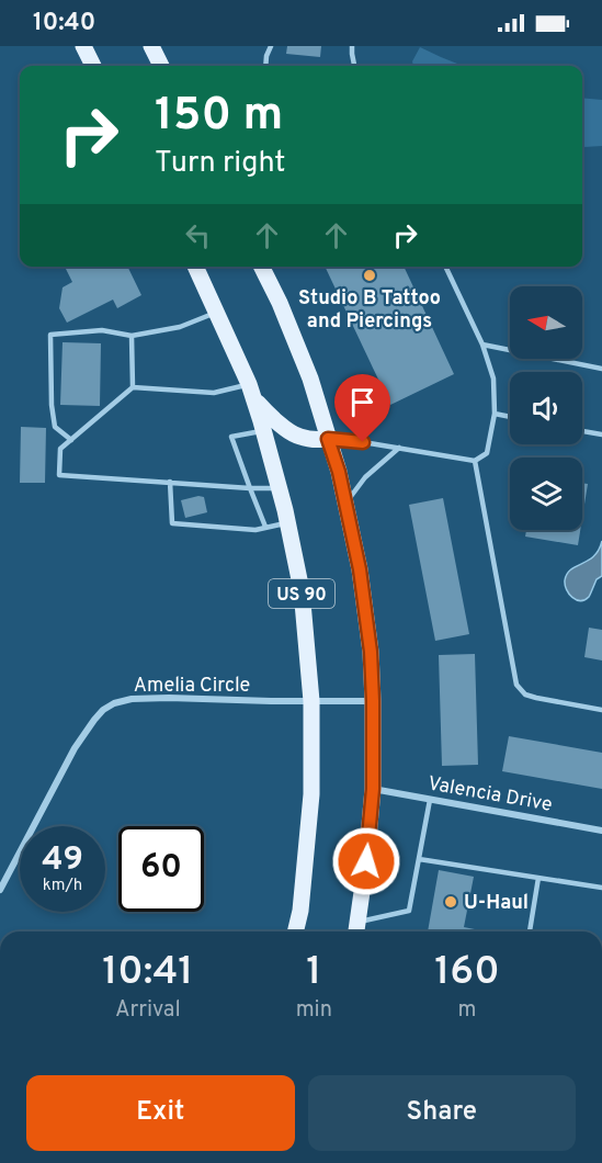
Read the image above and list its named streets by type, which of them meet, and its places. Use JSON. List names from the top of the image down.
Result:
{
  "streets": {
    "main road": ["US 90"],
    "street": ["Amelia Circle", "Valencia Drive"]
  },
  "crossings": [
    ["US 90", "Amelia Circle"],
    ["US 90", "Valencia Drive"]
  ],
  "places": ["Studio B Tattoo and Piercings", "U-Haul"],
  "north": "left",
  "page": {
    "status": "10:40",
    "turn": ["150 m", "Turn right"],
    "speed": "49 km/h",
    "limit": "60",
    "eta": [
      "10:41",
      "Arrival",
      "1",
      "min",
      "160",
      "m"
    ],
    "buttons": ["Exit", "Share"]
  }
}
